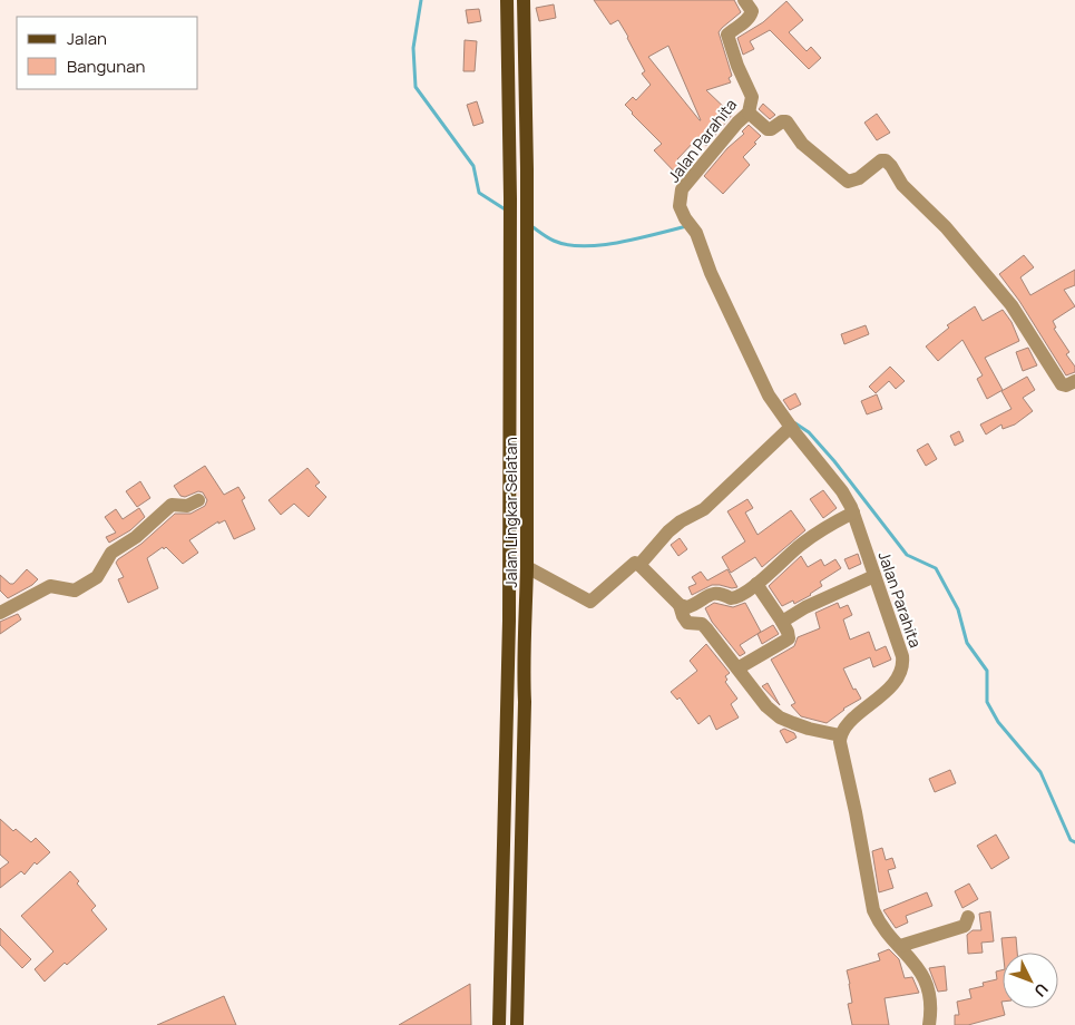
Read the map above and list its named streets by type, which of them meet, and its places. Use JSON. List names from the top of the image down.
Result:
{
  "streets": {
    "main road": ["Jalan Lingkar Selatan"],
    "street": ["Jalan Parahita"]
  },
  "legend": ["Jalan", "Bangunan"],
  "north": "bottom right"
}
